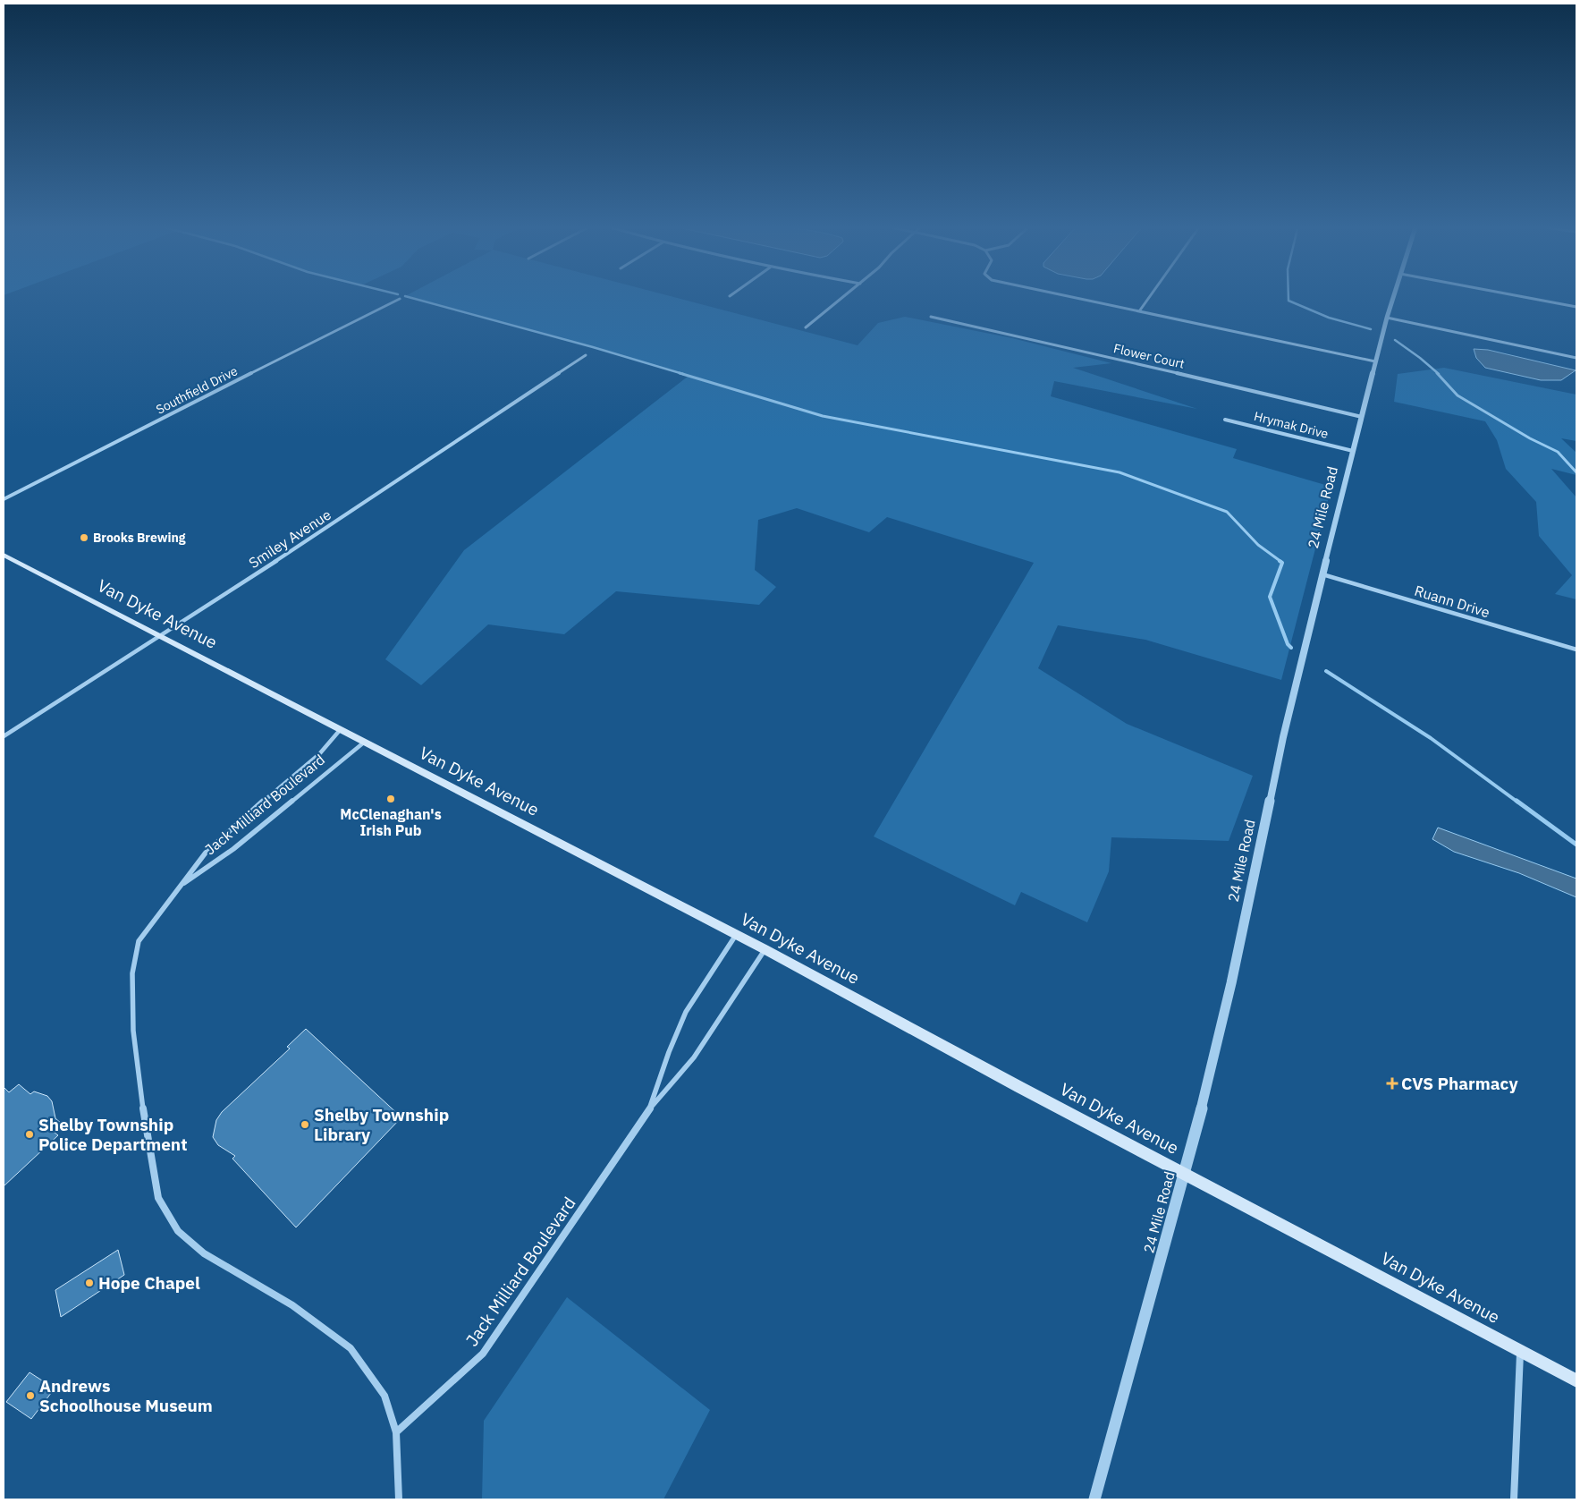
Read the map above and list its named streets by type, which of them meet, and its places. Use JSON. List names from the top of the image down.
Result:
{
  "streets": {
    "main road": ["Van Dyke Avenue"],
    "street": [
      "Flower Court",
      "Southfield Drive",
      "Hrymak Drive",
      "24 Mile Road",
      "Smiley Avenue",
      "Ruann Drive",
      "Jack Milliard Boulevard"
    ]
  },
  "crossings": [
    ["Flower Court", "24 Mile Road"],
    ["Hrymak Drive", "24 Mile Road"],
    ["24 Mile Road", "Ruann Drive"],
    ["24 Mile Road", "Van Dyke Avenue"],
    ["Smiley Avenue", "Van Dyke Avenue"],
    ["Van Dyke Avenue", "Jack Milliard Boulevard"]
  ],
  "places": {
    "other": [
      "Brooks Brewing",
      "McClenaghan's Irish Pub",
      "Shelby Township Library",
      "Shelby Township Police Department",
      "Hope Chapel",
      "Andrews Schoolhouse Museum"
    ],
    "health": ["CVS Pharmacy"]
  }
}
